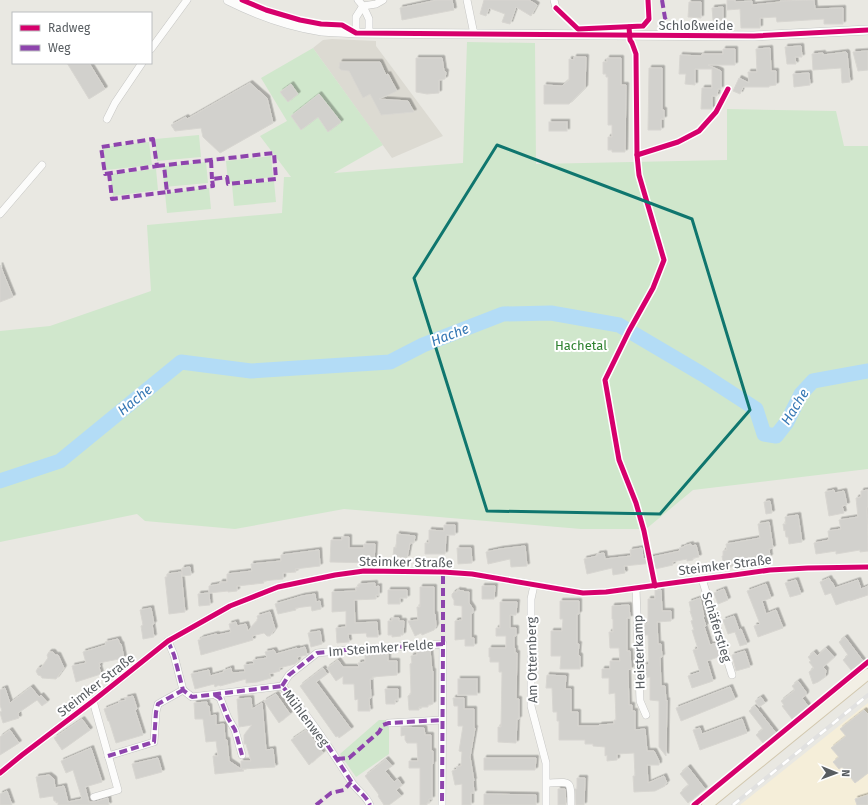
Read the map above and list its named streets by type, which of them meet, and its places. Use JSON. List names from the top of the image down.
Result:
{
  "streets": {
    "street": [
      "Schloßweide",
      "Steimker Straße",
      "Schäferstieg",
      "Im Steimker Felde",
      "Heisterkamp",
      "Am Otternberg",
      "Mühlenweg"
    ]
  },
  "crossings": [
    ["Steimker Straße", "Schäferstieg"],
    ["Steimker Straße", "Heisterkamp"],
    ["Steimker Straße", "Am Otternberg"],
    ["Im Steimker Felde", "Mühlenweg"]
  ],
  "water": ["Hache"],
  "parks": ["Hachetal"],
  "legend": ["Radweg", "Weg"],
  "north": "right"
}
